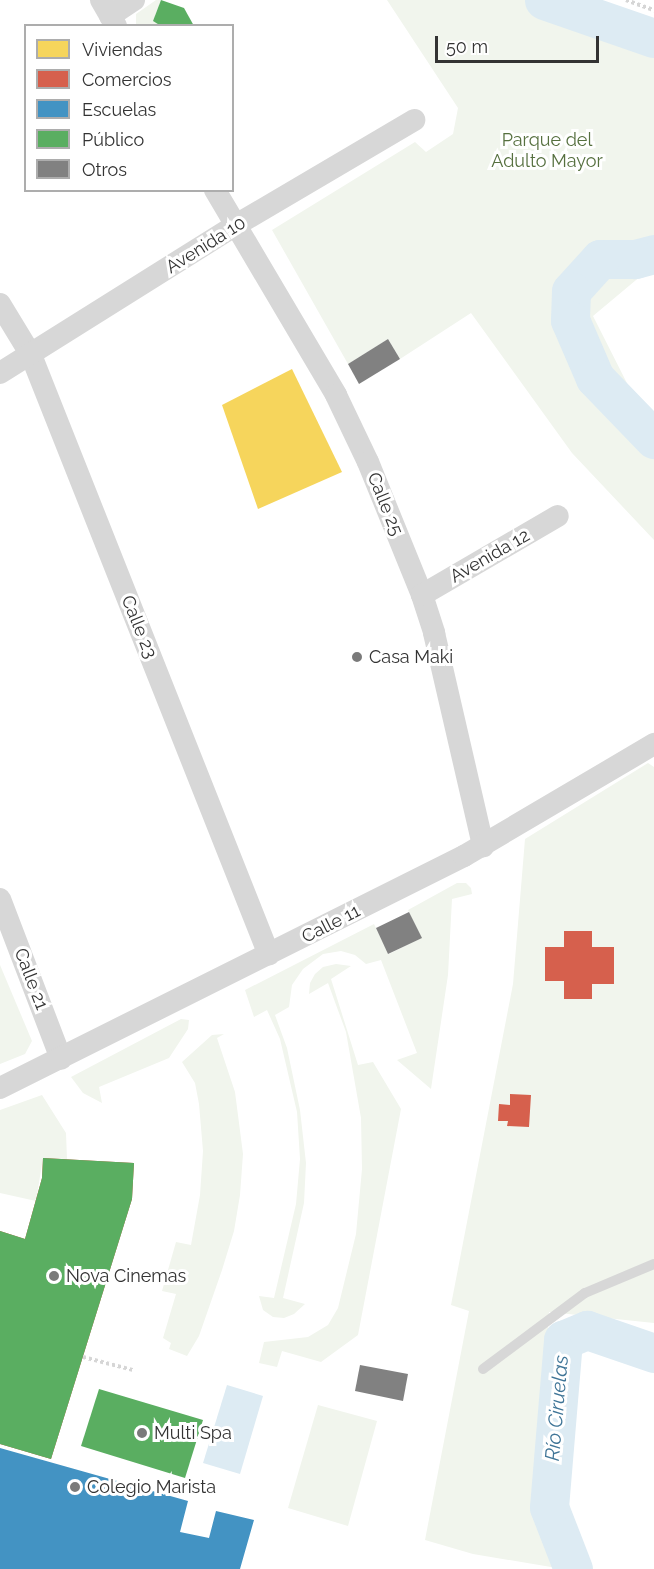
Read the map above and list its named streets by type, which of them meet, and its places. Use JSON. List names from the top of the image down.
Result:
{
  "streets": {
    "street": [
      "Avenida 10",
      "Calle 25",
      "Avenida 12",
      "Calle 23",
      "Calle 11",
      "Calle 21"
    ]
  },
  "crossings": [
    ["Avenida 10", "Calle 25"],
    ["Avenida 10", "Calle 23"],
    ["Calle 25", "Avenida 12"],
    ["Calle 25", "Calle 11"],
    ["Calle 23", "Calle 11"],
    ["Calle 11", "Calle 21"]
  ],
  "water": ["Río Ciruelas"],
  "parks": ["Parque del Adulto Mayor"],
  "places": [
    "Casa Maki",
    "Nova Cinemas",
    "Multi Spa",
    "Colegio Marista"
  ],
  "legend": [
    "Viviendas",
    "Comercios",
    "Escuelas",
    "Público",
    "Otros"
  ],
  "scale_bar": "50 m"
}
